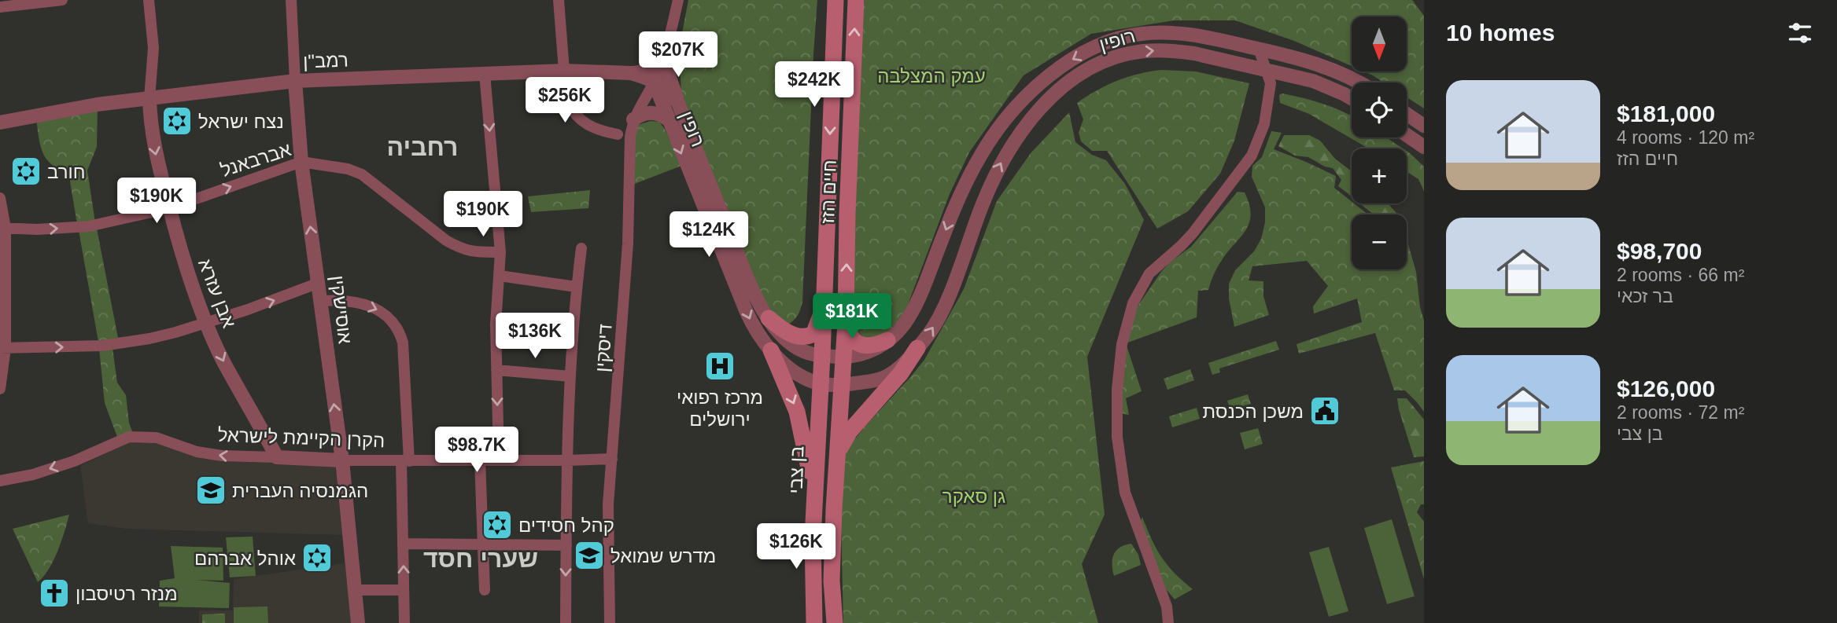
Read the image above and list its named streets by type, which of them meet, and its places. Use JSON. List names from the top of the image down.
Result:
{
  "streets": {
    "main road": ["חיים הזז", "בן צבי"],
    "street": [
      "רופין",
      "רמב\"ן",
      "אברבאנל",
      "אבן עזרא",
      "אוסישקין",
      "דיסקין",
      "הקרן הקיימת לישראל"
    ]
  },
  "crossings": [
    ["רופין", "רמב\"ן"],
    ["רופין", "חיים הזז"],
    ["רופין", "דיסקין"],
    ["רופין", "בן צבי"],
    ["רמב\"ן", "אבן עזרא"],
    ["רמב\"ן", "אוסישקין"],
    ["רמב\"ן", "דיסקין"],
    ["אברבאנל", "אבן עזרא"],
    ["אברבאנל", "אוסישקין"],
    ["חיים הזז", "בן צבי"],
    ["אבן עזרא", "הקרן הקיימת לישראל"],
    ["אוסישקין", "הקרן הקיימת לישראל"],
    ["דיסקין", "הקרן הקיימת לישראל"]
  ],
  "one_way": [
    "אברבאנל",
    "אבן עזרא",
    "אוסישקין",
    "הקרן הקיימת לישראל"
  ],
  "districts": ["רחביה", "שערי חסד"],
  "parks": ["עמק המצלבה", "גן סאקר"],
  "places": {
    "synagogue": [
      "נצח ישראל",
      "חורב",
      "קהל חסידים",
      "אוהל אברהם"
    ],
    "hospital": ["מרכז רפואי ירושלים"],
    "public building": ["משכן הכנסת"],
    "school or university": ["הגמנסיה העברית", "מדרש שמואל"],
    "church": ["מנזר רטיסבון"]
  },
  "north": "bottom",
  "page": {
    "heading": "10 homes",
    "map_buttons": ["+", "−"],
    "price": [
      "$207K",
      "$242K",
      "$256K",
      "$190K",
      "$190K",
      "$124K",
      "$181K",
      "$136K",
      "$98.7K",
      "$126K"
    ],
    "list": [
      {
        "name": "$181,000",
        "note": "4 rooms · 120 m² · חיים הזז"
      },
      {
        "name": "$98,700",
        "note": "2 rooms · 66 m² · בר זכאי"
      },
      {
        "name": "$126,000",
        "note": "2 rooms · 72 m² · בן צבי"
      }
    ]
  }
}
